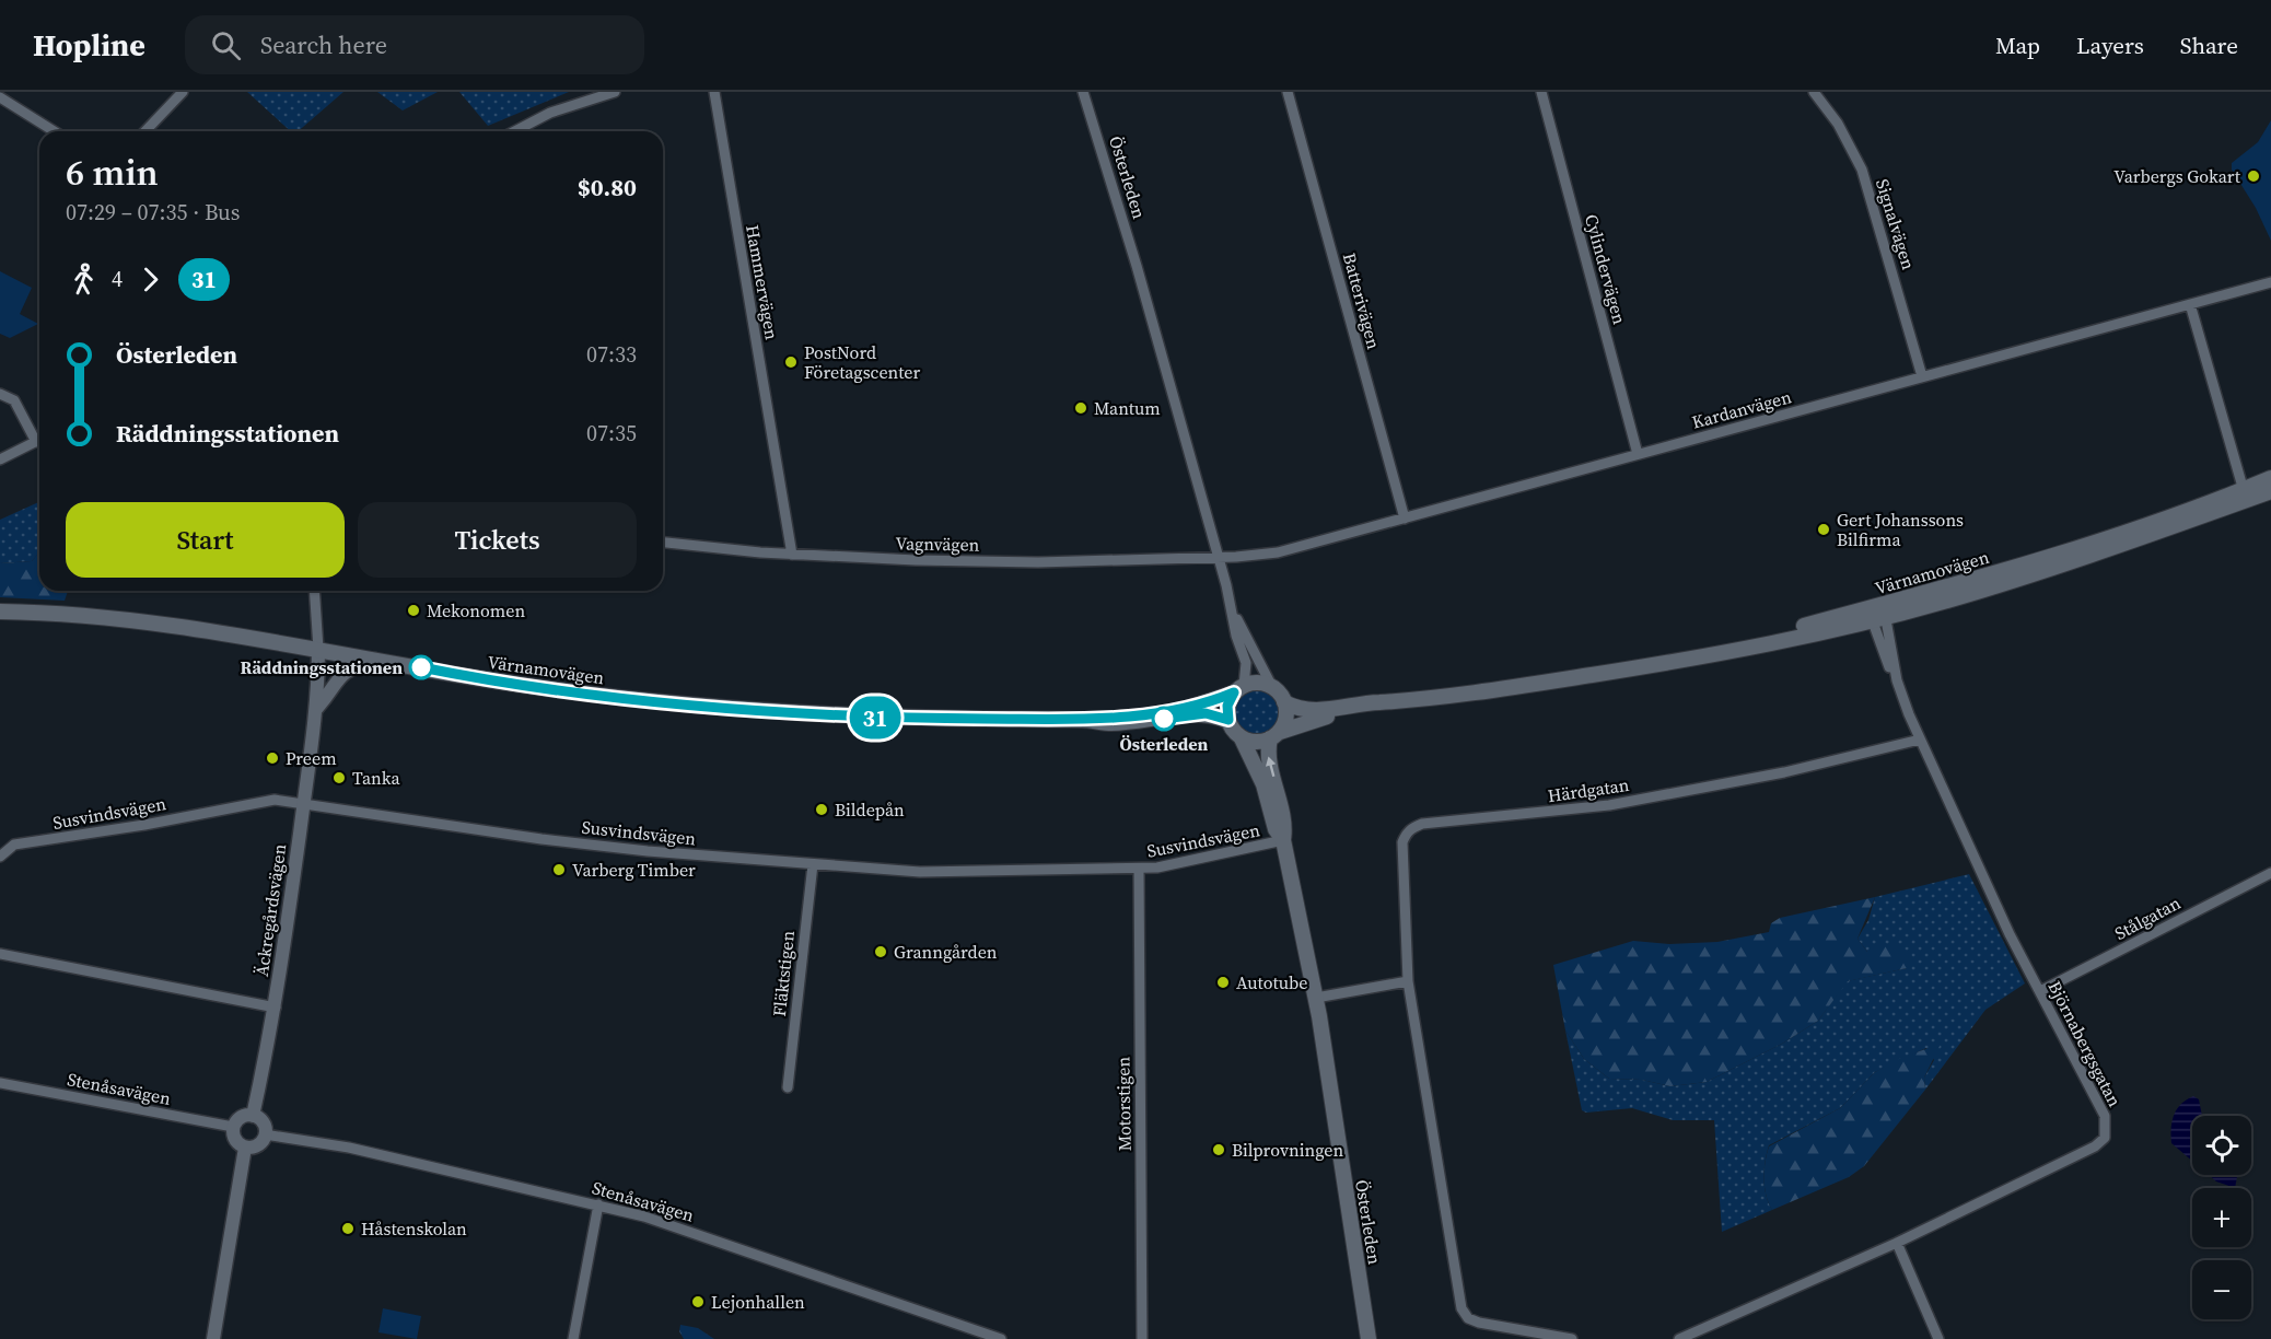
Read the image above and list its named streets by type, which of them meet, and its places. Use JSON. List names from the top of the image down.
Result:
{
  "streets": {
    "main road": ["Österleden", "Värnamovägen"],
    "street": [
      "Signalvägen",
      "Cylindervägen",
      "Hammervägen",
      "Batterivägen",
      "Kardanvägen",
      "Vagnvägen",
      "Härdgatan",
      "Susvindsvägen",
      "Äckregårdsvägen",
      "Stålgatan",
      "Fläktstigen",
      "Björnabergsgatan",
      "Stenåsavägen",
      "Motorstigen"
    ]
  },
  "crossings": [
    ["Österleden", "Kardanvägen"],
    ["Österleden", "Vagnvägen"],
    ["Österleden", "Värnamovägen"],
    ["Österleden", "Susvindsvägen"],
    ["Signalvägen", "Kardanvägen"],
    ["Cylindervägen", "Kardanvägen"],
    ["Hammervägen", "Vagnvägen"],
    ["Batterivägen", "Kardanvägen"],
    ["Kardanvägen", "Vagnvägen"],
    ["Värnamovägen", "Äckregårdsvägen"],
    ["Värnamovägen", "Björnabergsgatan"],
    ["Härdgatan", "Björnabergsgatan"],
    ["Susvindsvägen", "Äckregårdsvägen"],
    ["Susvindsvägen", "Fläktstigen"],
    ["Susvindsvägen", "Motorstigen"],
    ["Äckregårdsvägen", "Stenåsavägen"],
    ["Stålgatan", "Björnabergsgatan"]
  ],
  "places": [
    "Varbergs Gokart",
    "PostNord Företagscenter",
    "Mantum",
    "Gert Johanssons Bilfirma",
    "Mekonomen",
    "Räddningsstationen",
    "Österleden",
    "Preem",
    "Tanka",
    "Bildepån",
    "Varberg Timber",
    "Granngården",
    "Autotube",
    "Bilprovningen",
    "Håstenskolan",
    "Lejonhallen"
  ],
  "lines": ["bus line 31"],
  "page": {
    "header": "Hopline",
    "search": "Search here",
    "nav": ["Map", "Layers", "Share"],
    "on_map": "31",
    "heading": ["6 min", "07:29 – 07:35 · Bus", "$0.80"],
    "legs": ["4", "31"],
    "list": [
      {
        "name": "Österleden",
        "value": "07:33"
      },
      {
        "name": "Räddningsstationen",
        "value": "07:35"
      }
    ],
    "buttons": ["Start", "Tickets"],
    "map_buttons": ["+", "−"]
  }
}
